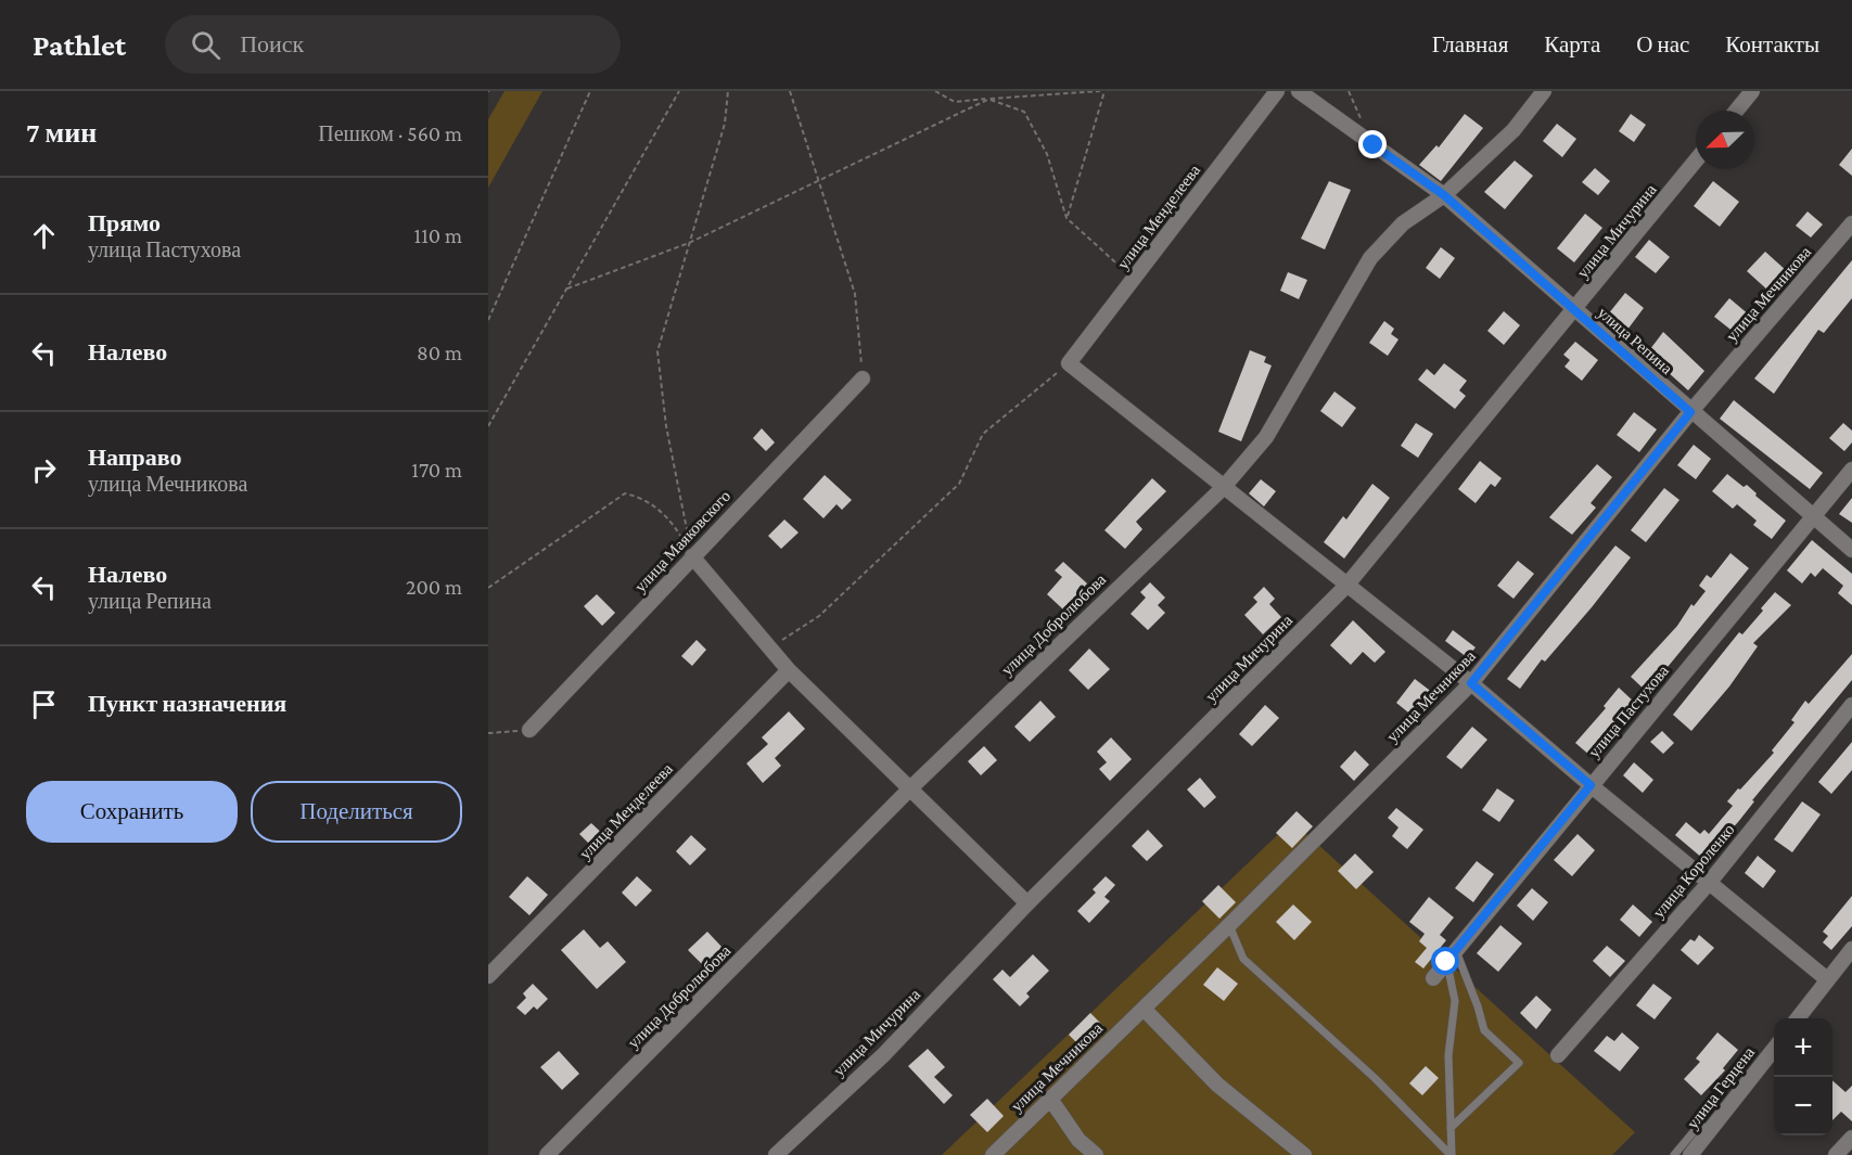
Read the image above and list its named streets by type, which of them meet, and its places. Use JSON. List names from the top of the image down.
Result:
{
  "streets": {
    "street": [
      "улица Менделеева",
      "улица Мичурина",
      "улица Мечникова",
      "улица Репина",
      "улица Маяковского",
      "улица Добролюбова",
      "улица Пастухова",
      "улица Короленко",
      "улица Герцена"
    ]
  },
  "crossings": [
    ["улица Мичурина", "улица Репина"],
    ["улица Мечникова", "улица Репина"],
    ["улица Репина", "улица Добролюбова"],
    ["улица Репина", "улица Пастухова"]
  ],
  "north": "bottom left",
  "page": {
    "header": "Pathlet",
    "search": "Поиск",
    "nav": [
      "Главная",
      "Карта",
      "О нас",
      "Контакты"
    ],
    "heading": ["7 мин", "Пешком · 560 m"],
    "list": [
      ["Прямо", "улица Пастухова", "110 m"],
      ["Налево", "80 m"],
      ["Направо", "улица Мечникова", "170 m"],
      ["Налево", "улица Репина", "200 m"],
      "Пункт назначения"
    ],
    "buttons": ["Сохранить", "Поделиться"],
    "map_buttons": ["+", "−"]
  }
}
